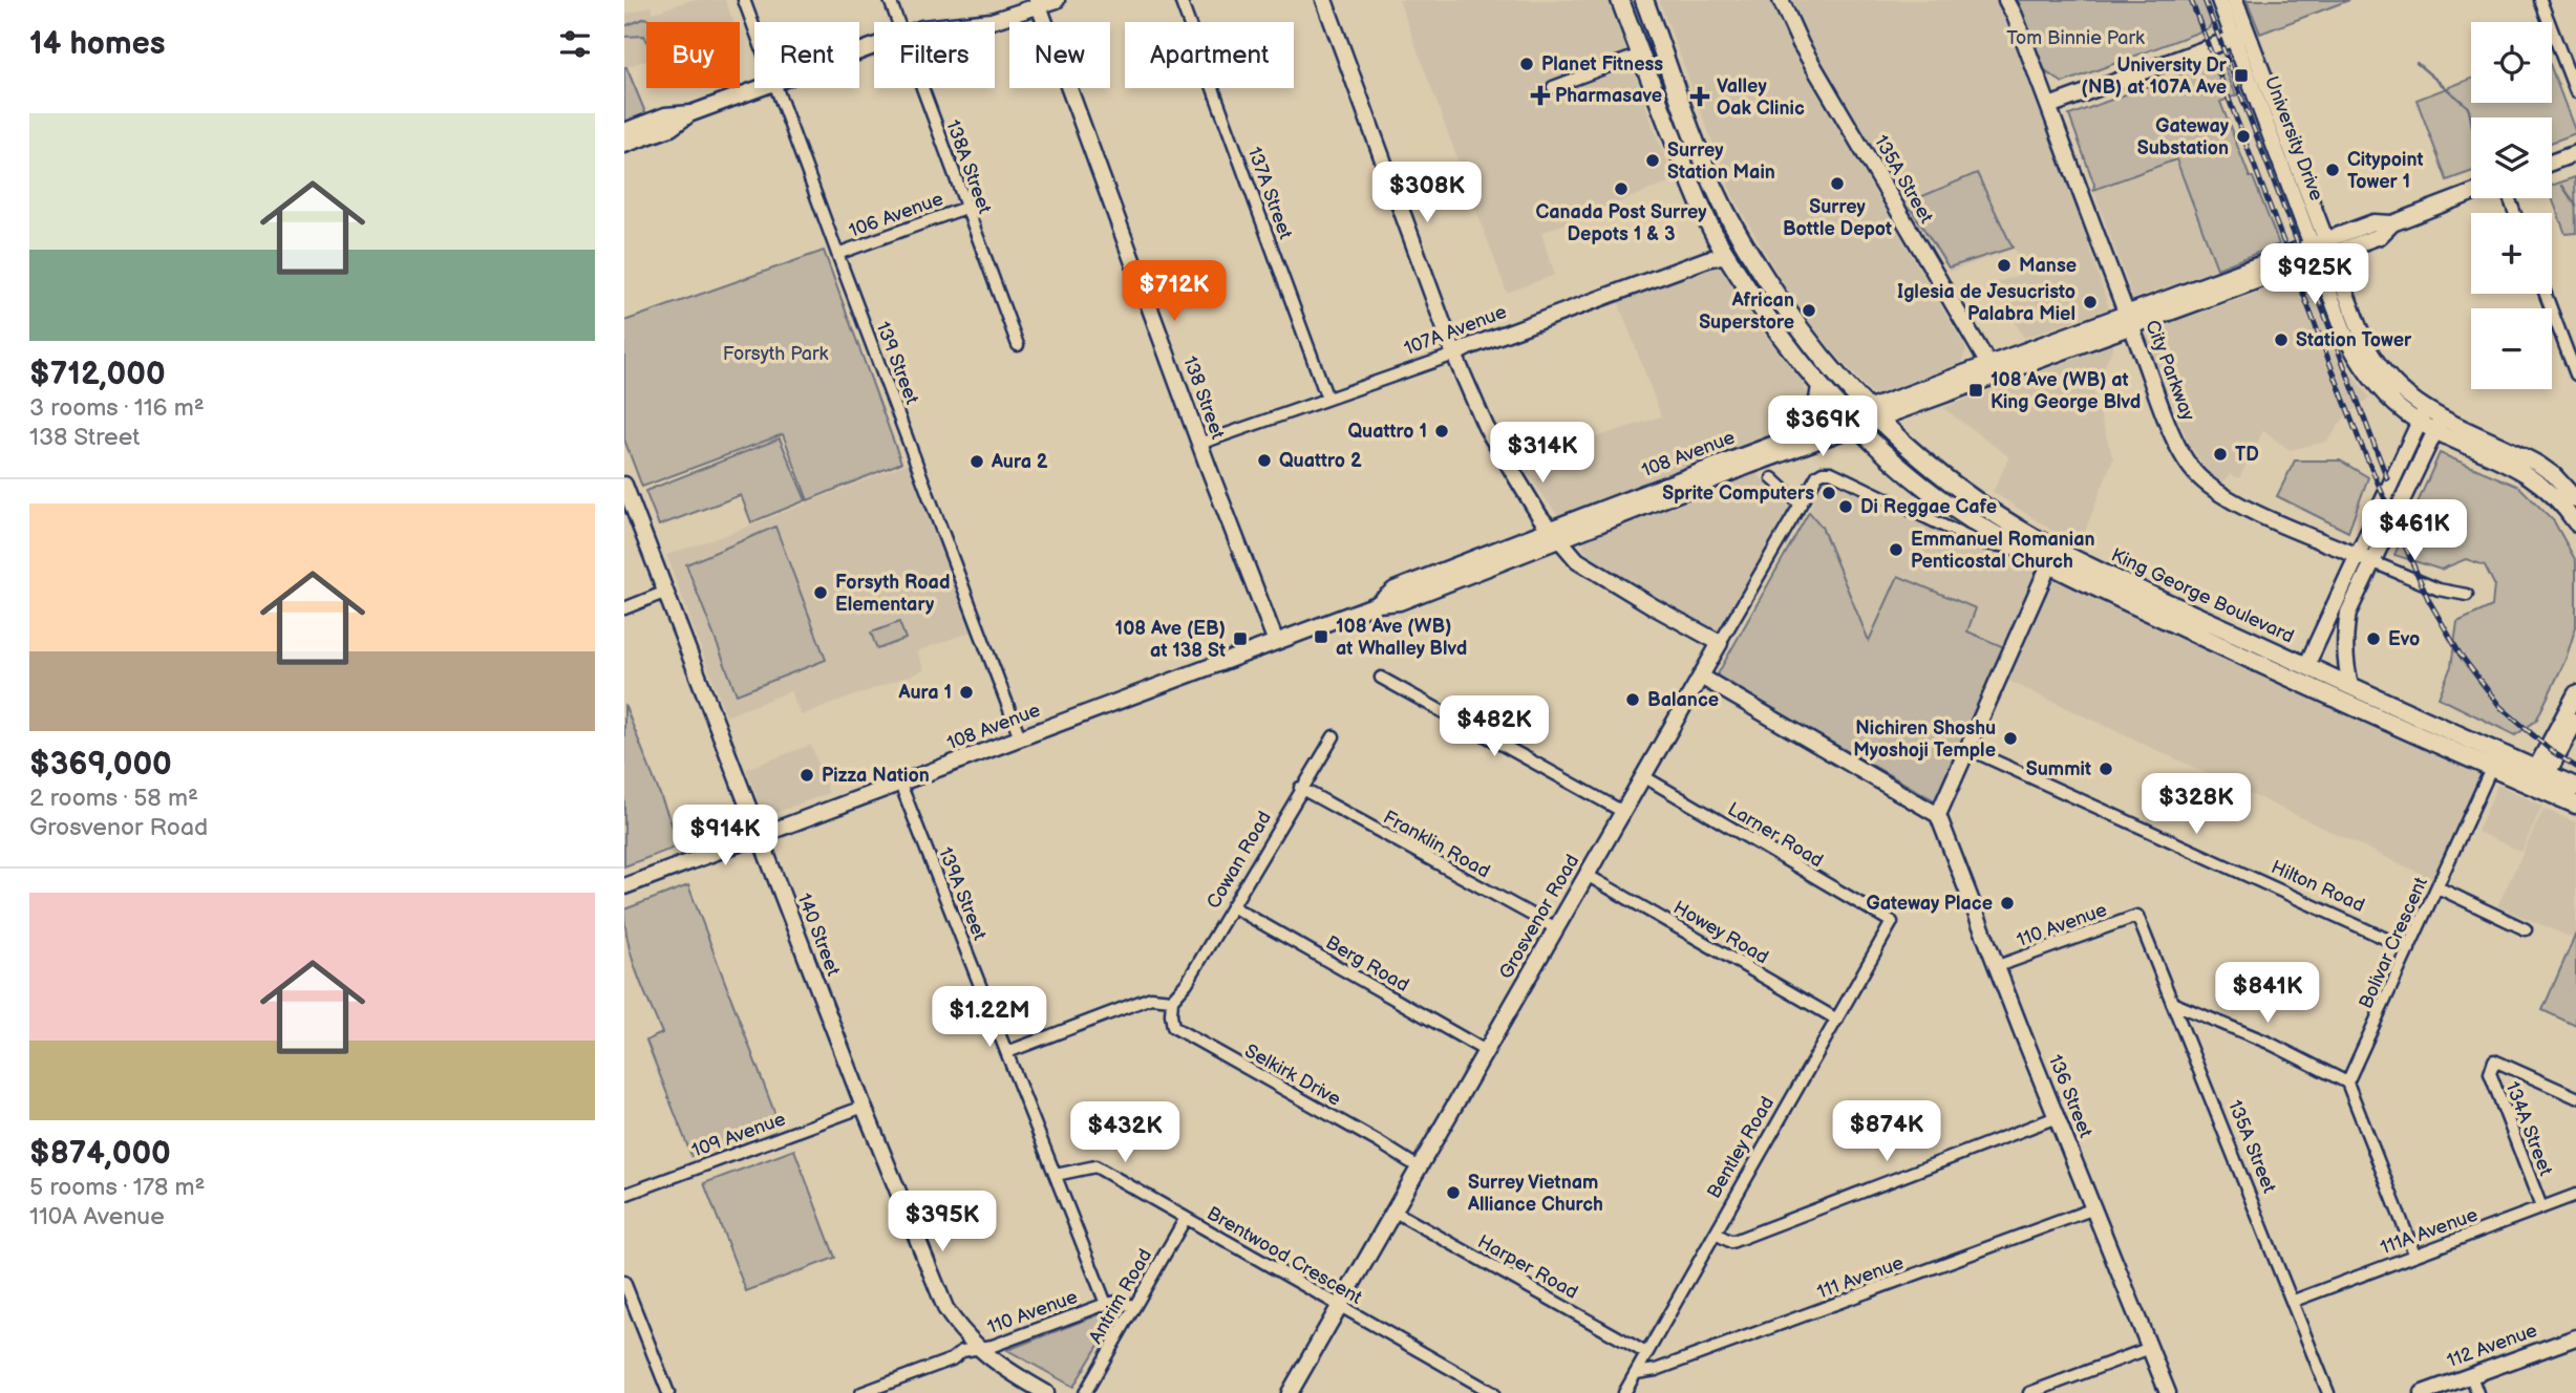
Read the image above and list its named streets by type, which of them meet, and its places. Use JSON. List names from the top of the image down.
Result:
{
  "streets": {
    "main road": ["King George Boulevard"],
    "street": [
      "University Drive",
      "138A Street",
      "135A Street",
      "137A Street",
      "106 Avenue",
      "107A Avenue",
      "139 Street",
      "City Parkway",
      "138 Street",
      "108 Avenue",
      "Larner Road",
      "Franklin Road",
      "Cowan Road",
      "Hilton Road",
      "139A Street",
      "Grosvenor Road",
      "110 Avenue",
      "Howey Road",
      "140 Street",
      "Bolivar Crescent",
      "Berg Road",
      "Selkirk Drive",
      "136 Street",
      "134A Street",
      "109 Avenue",
      "Bentley Road",
      "111A Avenue",
      "Brentwood Crescent",
      "Harper Road",
      "111 Avenue",
      "Antrim Road",
      "112 Avenue"
    ]
  },
  "crossings": [
    ["University Drive", "108 Avenue"],
    ["138A Street", "106 Avenue"],
    ["135A Street", "108 Avenue"],
    ["135A Street", "110 Avenue"],
    ["135A Street", "111A Avenue"],
    ["137A Street", "107A Avenue"],
    ["106 Avenue", "139 Street"],
    ["107A Avenue", "138 Street"],
    ["107A Avenue", "King George Boulevard"],
    ["139 Street", "108 Avenue"],
    ["City Parkway", "108 Avenue"],
    ["138 Street", "108 Avenue"],
    ["108 Avenue", "King George Boulevard"],
    ["108 Avenue", "139A Street"],
    ["108 Avenue", "140 Street"],
    ["King George Boulevard", "Grosvenor Road"],
    ["King George Boulevard", "Bolivar Crescent"],
    ["Larner Road", "Grosvenor Road"],
    ["Larner Road", "Bentley Road"],
    ["Franklin Road", "Cowan Road"],
    ["Franklin Road", "Grosvenor Road"],
    ["Cowan Road", "Berg Road"],
    ["Cowan Road", "Selkirk Drive"],
    ["Hilton Road", "Bolivar Crescent"],
    ["139A Street", "110 Avenue"],
    ["139A Street", "Brentwood Crescent"],
    ["Grosvenor Road", "Howey Road"],
    ["Grosvenor Road", "Berg Road"],
    ["Grosvenor Road", "Selkirk Drive"],
    ["Grosvenor Road", "Brentwood Crescent"],
    ["Grosvenor Road", "Harper Road"],
    ["110 Avenue", "140 Street"],
    ["110 Avenue", "136 Street"],
    ["110 Avenue", "Antrim Road"],
    ["Howey Road", "Bentley Road"],
    ["140 Street", "109 Avenue"],
    ["136 Street", "111 Avenue"],
    ["134A Street", "111A Avenue"],
    ["Bentley Road", "Harper Road"],
    ["Bentley Road", "111 Avenue"],
    ["Brentwood Crescent", "Antrim Road"]
  ],
  "parks": ["Tom Binnie Park", "Forsyth Park"],
  "places": {
    "other": [
      "Planet Fitness",
      "Gateway Substation",
      "Surrey Station Main",
      "Citypoint Tower 1",
      "Surrey Bottle Depot",
      "Canada Post Surrey Depots 1 & 3",
      "Manse",
      "Iglesia de Jesucristo Palabra Miel",
      "African Superstore",
      "Station Tower",
      "Quattro 1",
      "TD",
      "Quattro 2",
      "Aura 2",
      "Sprite Computers",
      "Di Reggae Cafe",
      "Emmanuel Romanian Penticostal Church",
      "Forsyth Road Elementary",
      "Evo",
      "Aura 1",
      "Balance",
      "Nichiren Shoshu Myoshoji Temple",
      "Summit",
      "Pizza Nation",
      "Gateway Place",
      "Surrey Vietnam Alliance Church"
    ],
    "transit": [
      "University Dr (NB) at 107A Ave",
      "108 Ave (WB) at King George Blvd",
      "108 Ave (WB) at Whalley Blvd",
      "108 Ave (EB) at 138 St"
    ],
    "health": ["Pharmasave", "Valley Oak Clinic"]
  },
  "page": {
    "heading": "14 homes",
    "map_buttons": ["+", "−"],
    "chip": [
      "Buy",
      "Rent",
      "Filters",
      "New",
      "Apartment"
    ],
    "list": [
      {
        "name": "$712,000",
        "note": "3 rooms · 116 m² · 138 Street"
      },
      {
        "name": "$369,000",
        "note": "2 rooms · 58 m² · Grosvenor Road"
      },
      {
        "name": "$874,000",
        "note": "5 rooms · 178 m² · 110A Avenue"
      }
    ],
    "price": [
      "$308K",
      "$925K",
      "$712K",
      "$369K",
      "$314K",
      "$461K",
      "$482K",
      "$328K",
      "$914K",
      "$841K",
      "$1.22M",
      "$874K",
      "$432K",
      "$395K"
    ]
  }
}
